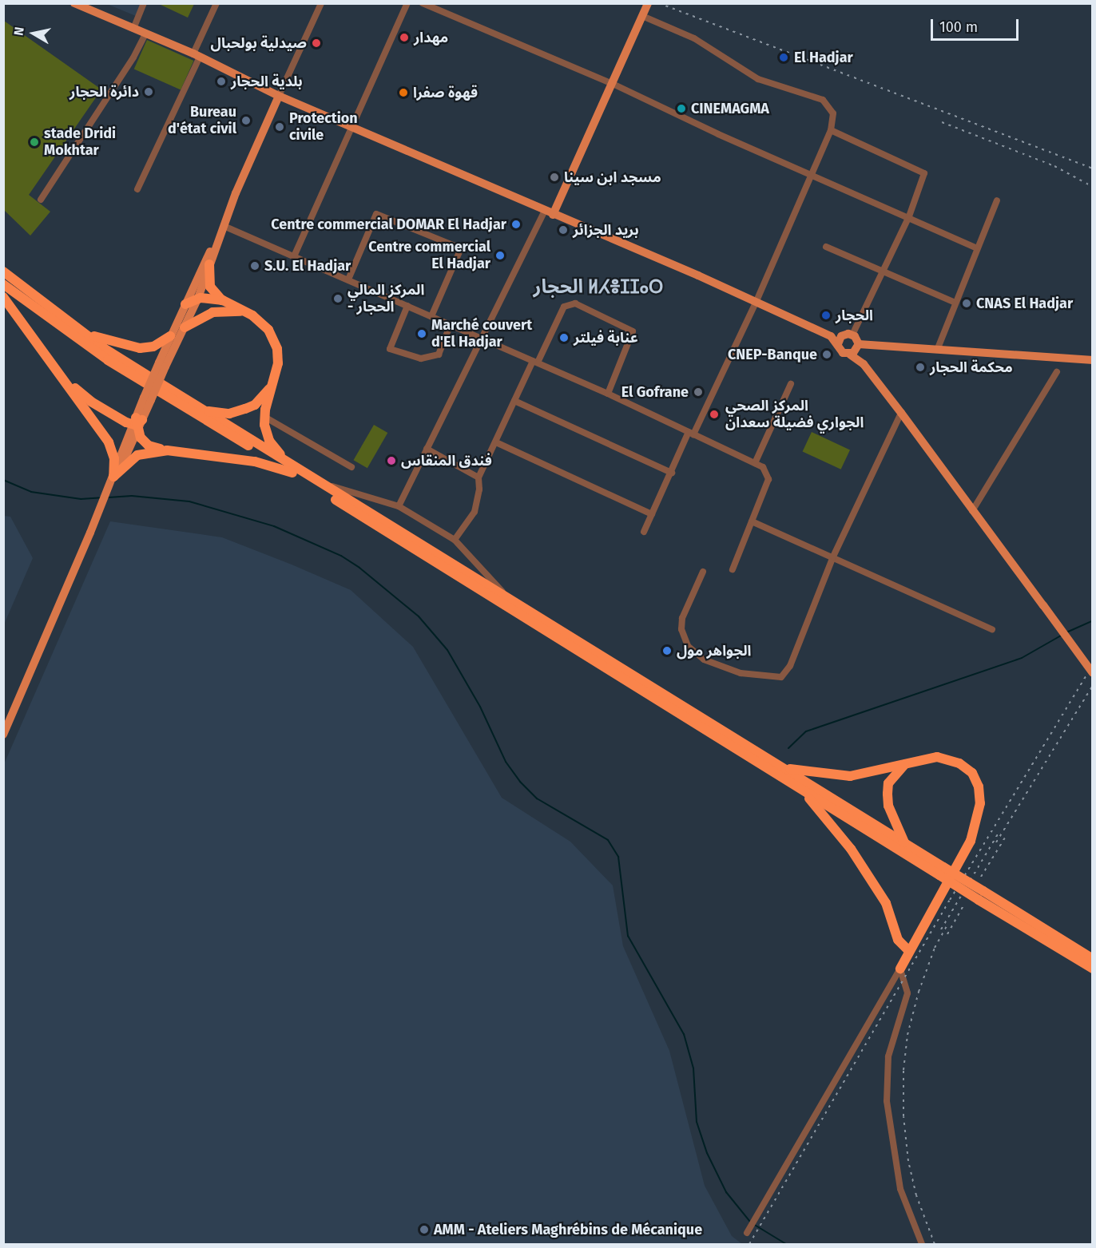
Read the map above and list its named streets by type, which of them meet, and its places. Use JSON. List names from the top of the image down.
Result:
{
  "districts": ["الحجار ⵍⵃⴻⵊⵊⴰⵔ"],
  "places": [
    "مهدار",
    "صيدلية بولحبال",
    "El Hadjar",
    "بلدية الحجار",
    "دائرة الحجار",
    "قهوة صفرا",
    "CINEMAGMA",
    "Bureau d'état civil",
    "Protection civile",
    "stade Dridi Mokhtar",
    "مسجد ابن سينا",
    "Centre commercial DOMAR El Hadjar",
    "بريد الجزائر",
    "Centre commercial El Hadjar",
    "S.U. El Hadjar",
    "المركز المالي - الحجار",
    "CNAS El Hadjar",
    "الحجار",
    "Marché couvert d'El Hadjar",
    "عنابة فيلتر",
    "CNEP-Banque",
    "محكمة الحجار",
    "El Gofrane",
    "المركز الصحي الجواري فضيلة سعدان",
    "فندق المنقاس",
    "الجواهر مول",
    "AMM - Ateliers Maghrébins de Mécanique"
  ],
  "scale_bar": "100 m",
  "north": "left"
}
